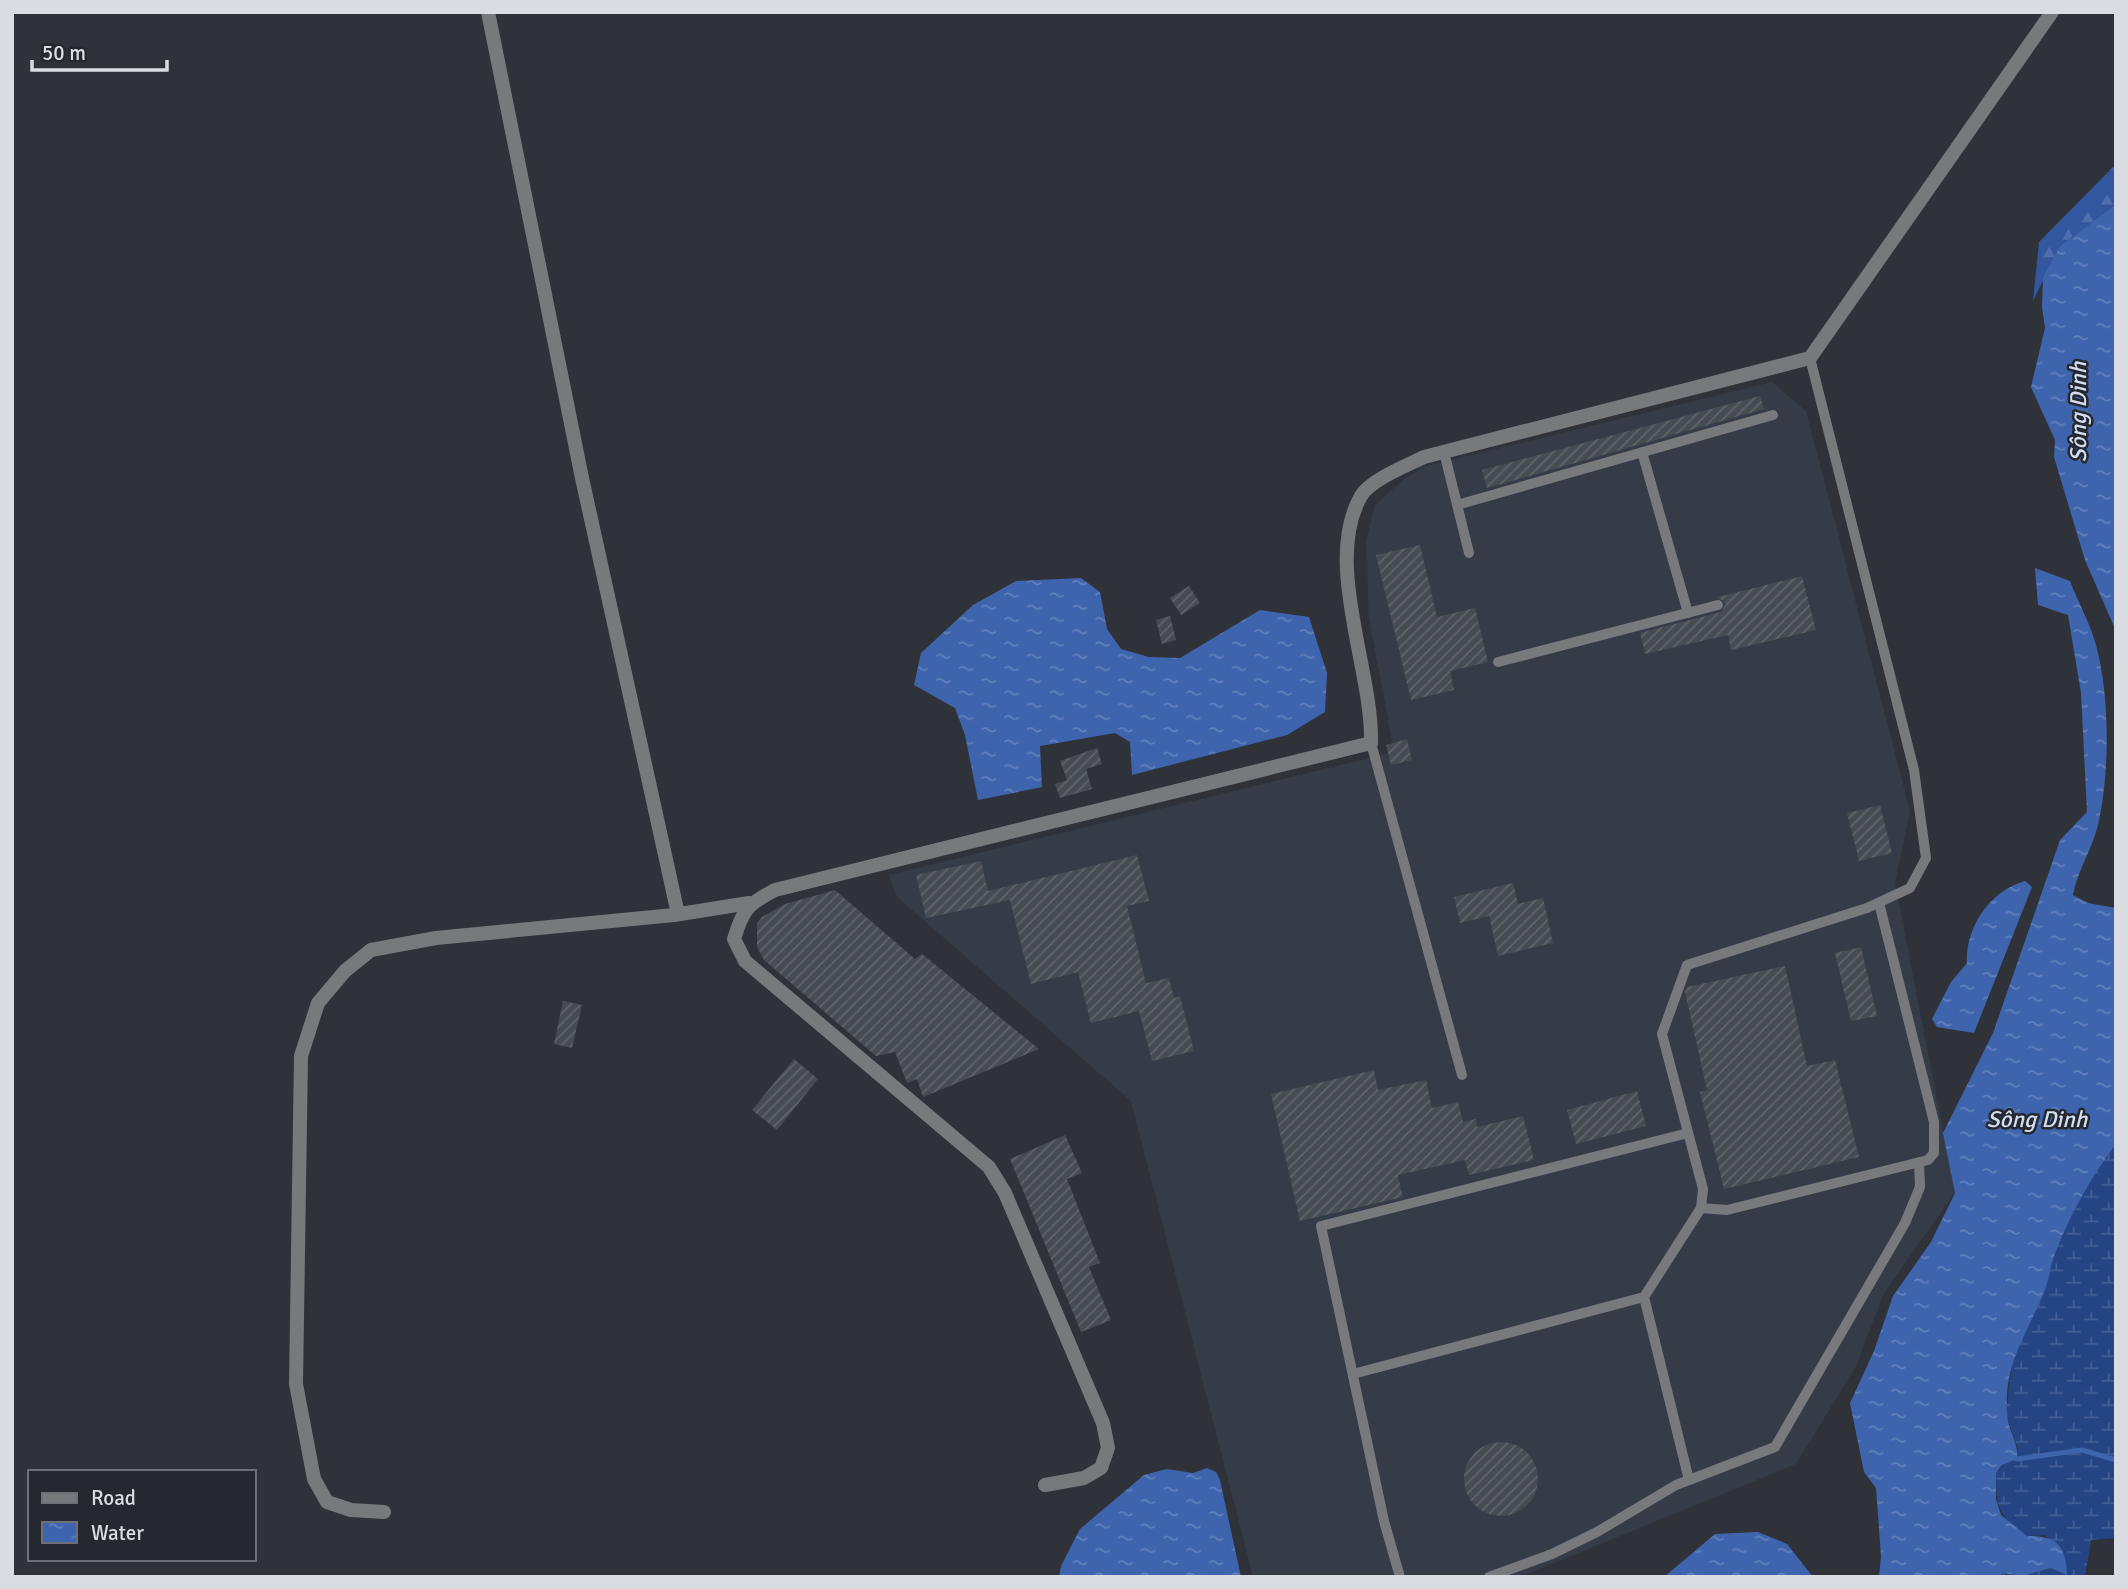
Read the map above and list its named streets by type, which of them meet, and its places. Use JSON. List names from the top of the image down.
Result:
{
  "water": ["Sông Dinh"],
  "legend": ["Road", "Water"],
  "scale_bar": "50 m"
}
